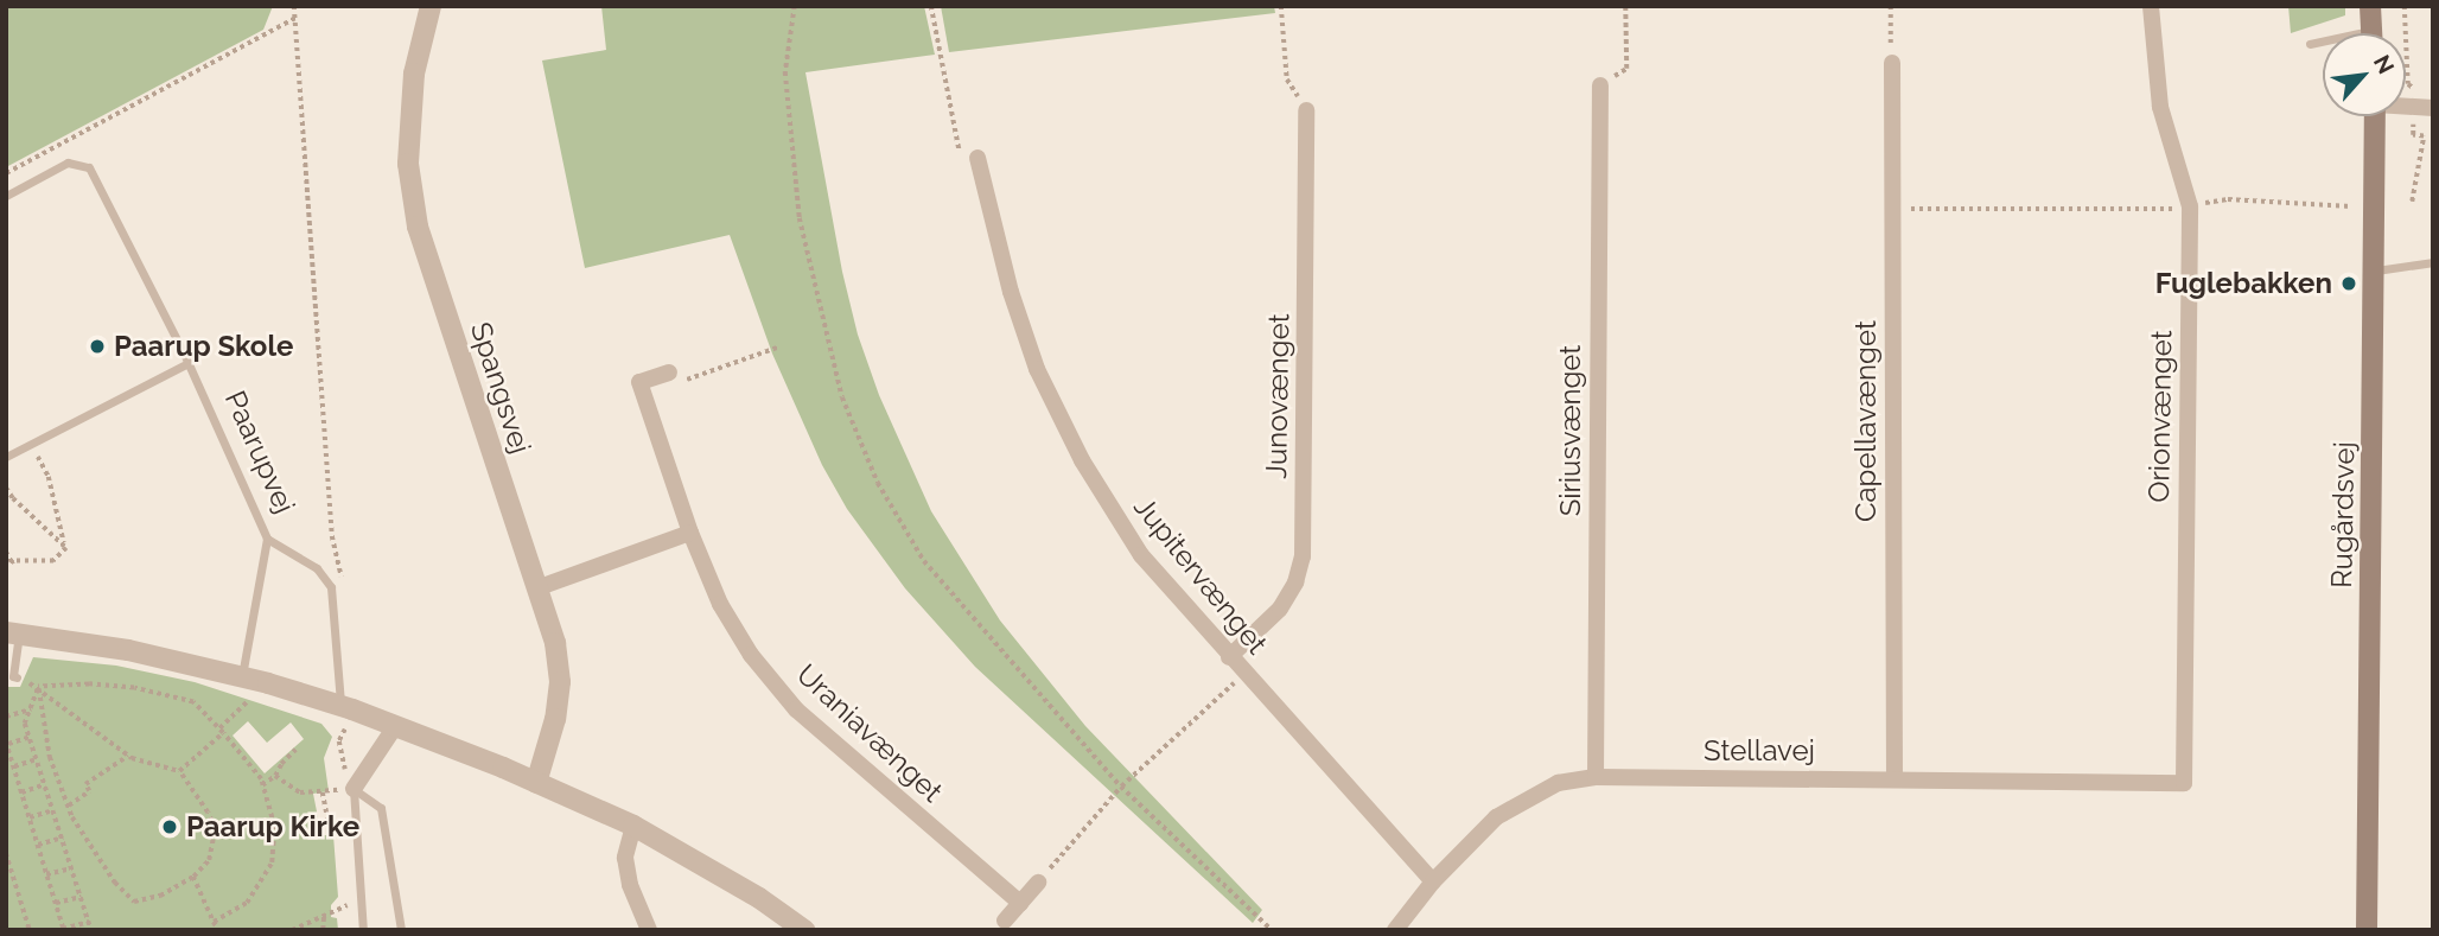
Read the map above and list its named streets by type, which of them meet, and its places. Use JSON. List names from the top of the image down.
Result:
{
  "streets": {
    "main road": ["Rugårdsvej"],
    "street": [
      "Spangsvej",
      "Junovænget",
      "Orionvænget",
      "Capellavænget",
      "Siriusvænget",
      "Jupitervænget",
      "Uraniavænget",
      "Stellavej"
    ],
    "lane": ["Paarupvej"]
  },
  "crossings": [
    ["Junovænget", "Jupitervænget"],
    ["Orionvænget", "Stellavej"],
    ["Capellavænget", "Stellavej"],
    ["Siriusvænget", "Stellavej"],
    ["Jupitervænget", "Stellavej"]
  ],
  "places": ["Fuglebakken", "Paarup Skole", "Paarup Kirke"],
  "north": "top right"
}
